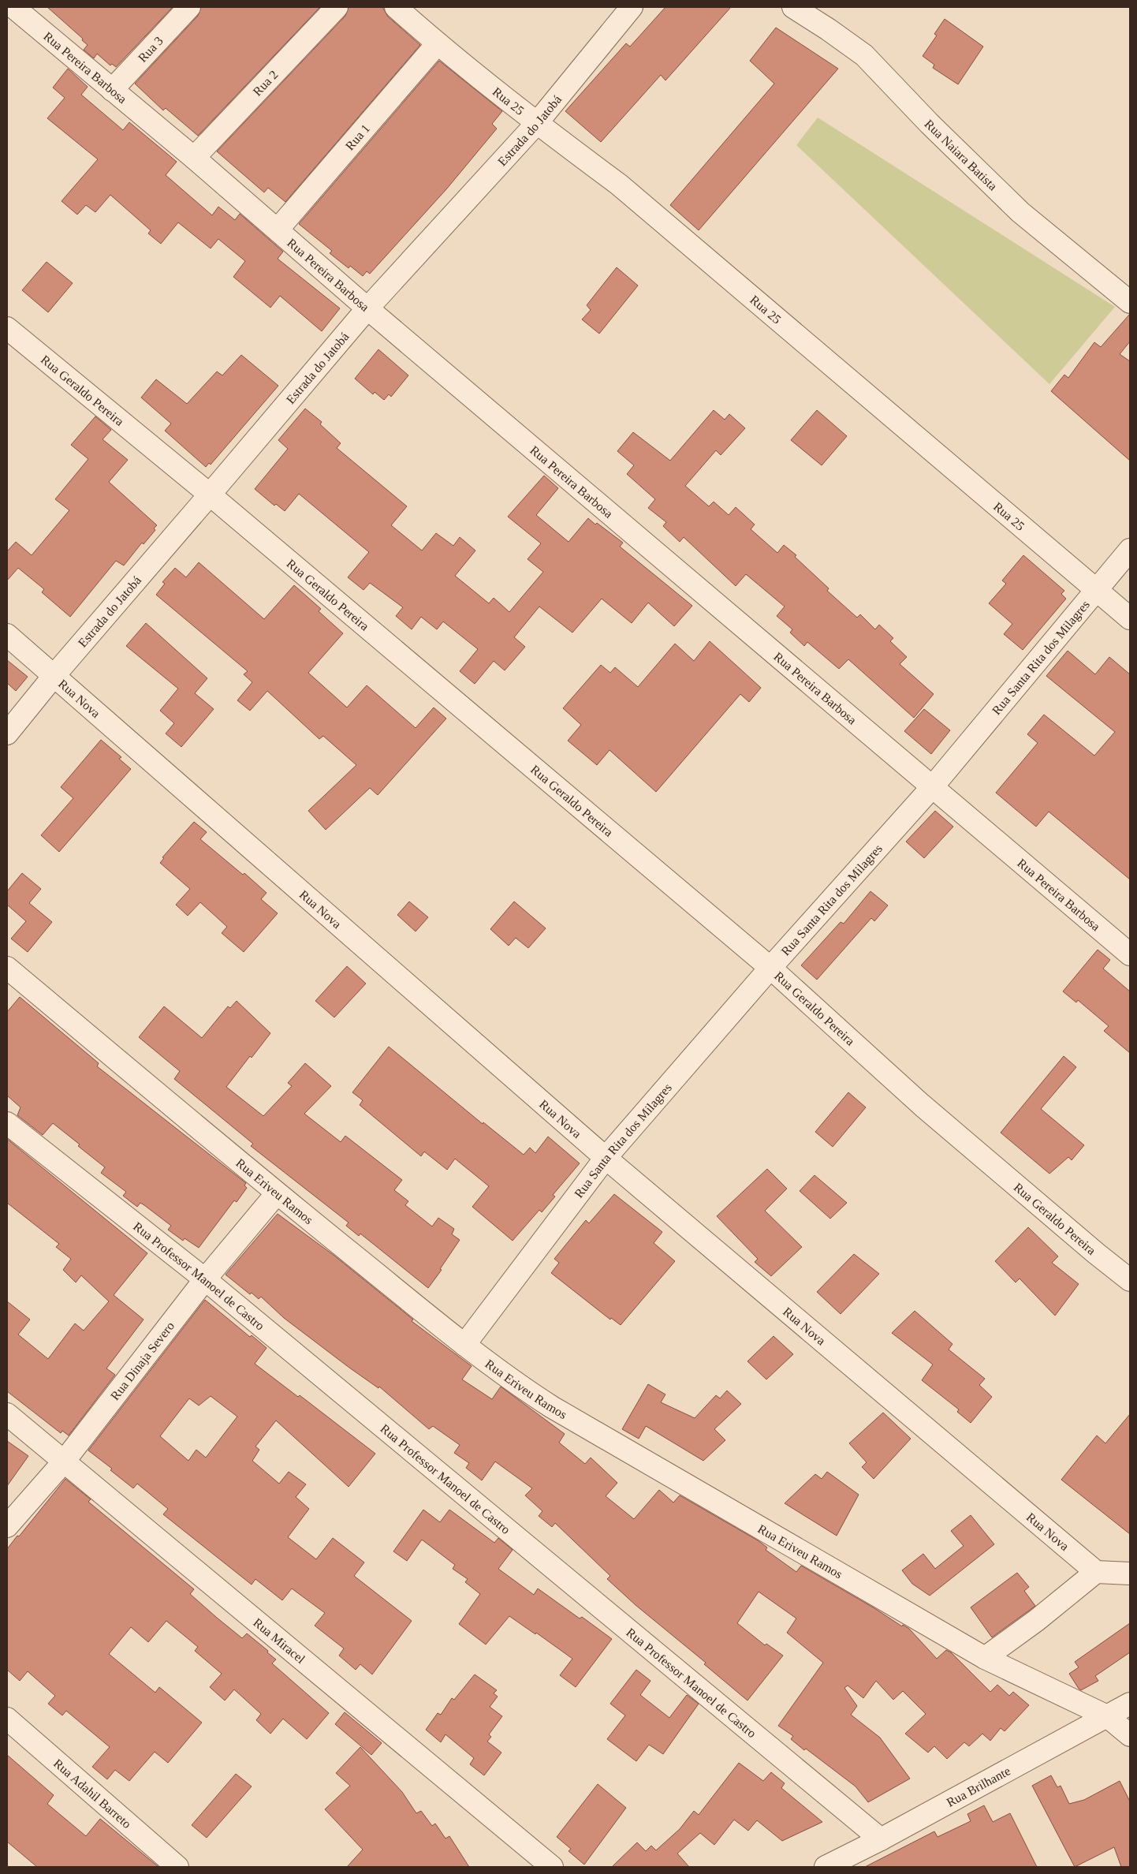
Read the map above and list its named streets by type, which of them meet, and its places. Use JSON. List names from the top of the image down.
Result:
{
  "streets": {
    "street": [
      "Rua 3",
      "Rua Pereira Barbosa",
      "Rua 2",
      "Rua 25",
      "Estrada do Jatobá",
      "Rua 1",
      "Rua Naiara Batista",
      "Rua Geraldo Pereira",
      "Rua Santa Rita dos Milagres",
      "Rua Nova",
      "Rua Eriveu Ramos",
      "Rua Professor Manoel de Castro",
      "Rua Dinaja Severo",
      "Rua Miracel",
      "Rua Brilhante",
      "Rua Adahil Barreto"
    ]
  },
  "crossings": [
    ["Rua 3", "Rua Pereira Barbosa"],
    ["Rua Pereira Barbosa", "Rua 2"],
    ["Rua Pereira Barbosa", "Estrada do Jatobá"],
    ["Rua Pereira Barbosa", "Rua 1"],
    ["Rua Pereira Barbosa", "Rua Santa Rita dos Milagres"],
    ["Rua 25", "Estrada do Jatobá"],
    ["Rua 25", "Rua 1"],
    ["Rua 25", "Rua Santa Rita dos Milagres"],
    ["Estrada do Jatobá", "Rua Geraldo Pereira"],
    ["Estrada do Jatobá", "Rua Nova"],
    ["Rua Geraldo Pereira", "Rua Santa Rita dos Milagres"],
    ["Rua Santa Rita dos Milagres", "Rua Nova"],
    ["Rua Santa Rita dos Milagres", "Rua Eriveu Ramos"],
    ["Rua Eriveu Ramos", "Rua Dinaja Severo"],
    ["Rua Eriveu Ramos", "Rua Brilhante"],
    ["Rua Professor Manoel de Castro", "Rua Dinaja Severo"],
    ["Rua Professor Manoel de Castro", "Rua Brilhante"],
    ["Rua Dinaja Severo", "Rua Miracel"]
  ]
}
